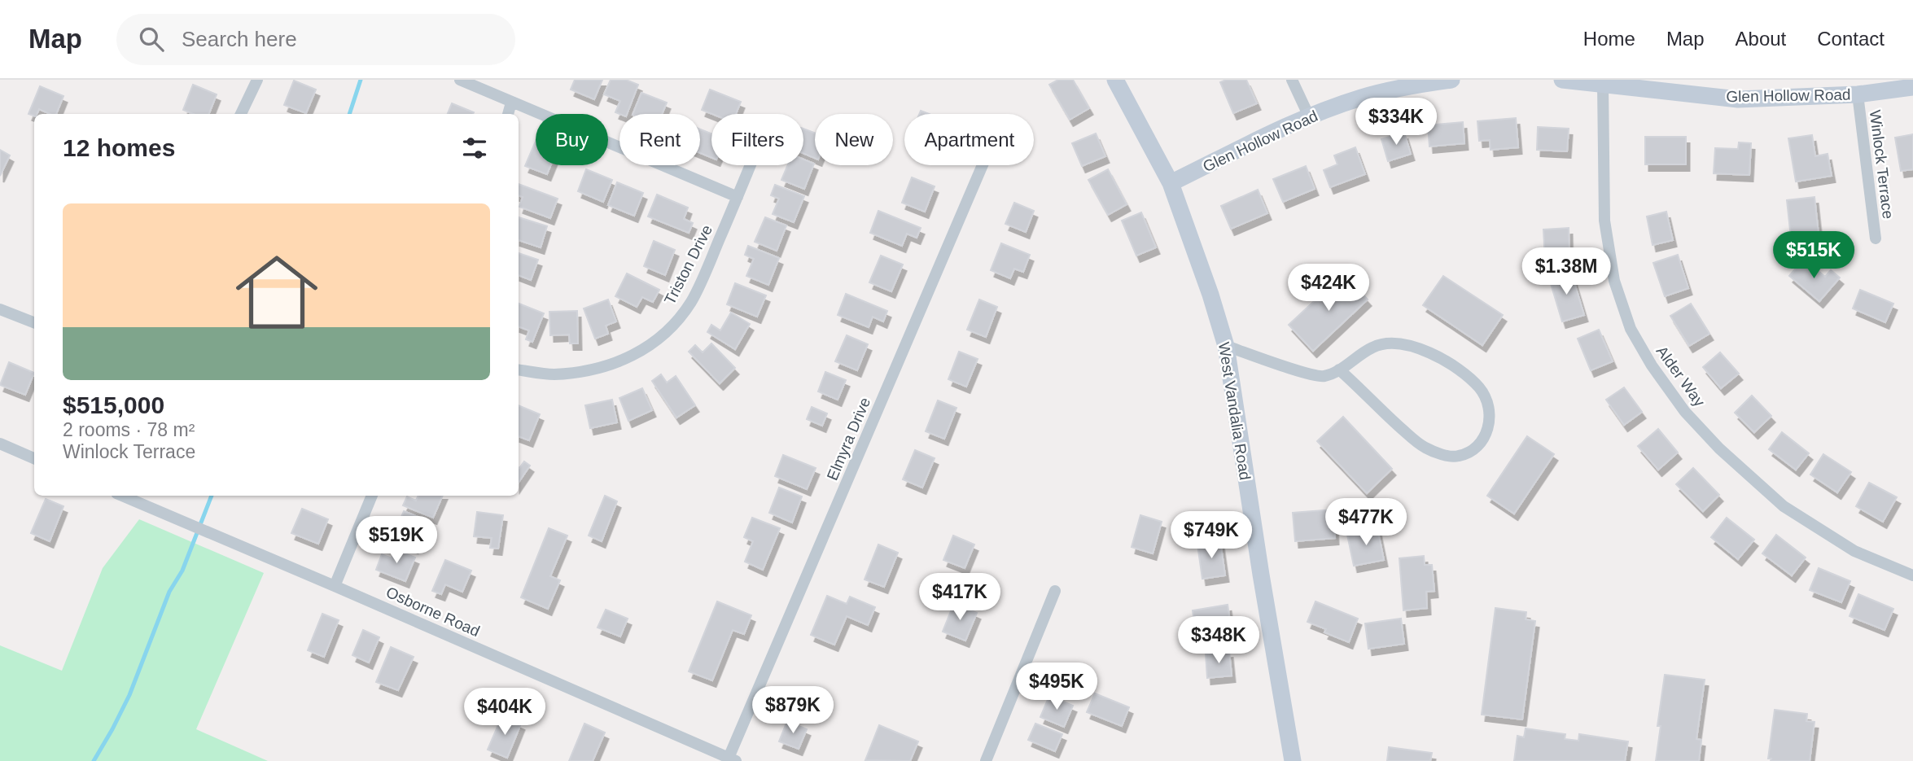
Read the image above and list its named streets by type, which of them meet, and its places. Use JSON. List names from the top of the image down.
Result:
{
  "streets": {
    "main road": ["Glen Hollow Road", "West Vandalia Road"],
    "street": [
      "Winlock Terrace",
      "Triston Drive",
      "Alder Way",
      "Elmyra Drive",
      "Osborne Road"
    ]
  },
  "crossings": [
    ["Glen Hollow Road", "Winlock Terrace"],
    ["Glen Hollow Road", "Alder Way"],
    ["Glen Hollow Road", "West Vandalia Road"],
    ["Elmyra Drive", "Osborne Road"]
  ],
  "page": {
    "header": "Map",
    "search": "Search here",
    "nav": [
      "Home",
      "Map",
      "About",
      "Contact"
    ],
    "price": [
      "$334K",
      "$515K",
      "$1.38M",
      "$424K",
      "$477K",
      "$749K",
      "$519K",
      "$417K",
      "$348K",
      "$495K",
      "$879K",
      "$404K"
    ],
    "chip": [
      "Buy",
      "Rent",
      "Filters",
      "New",
      "Apartment"
    ],
    "heading": "12 homes",
    "list": [
      {
        "name": "$515,000",
        "note": "2 rooms · 78 m² · Winlock Terrace"
      }
    ]
  }
}
